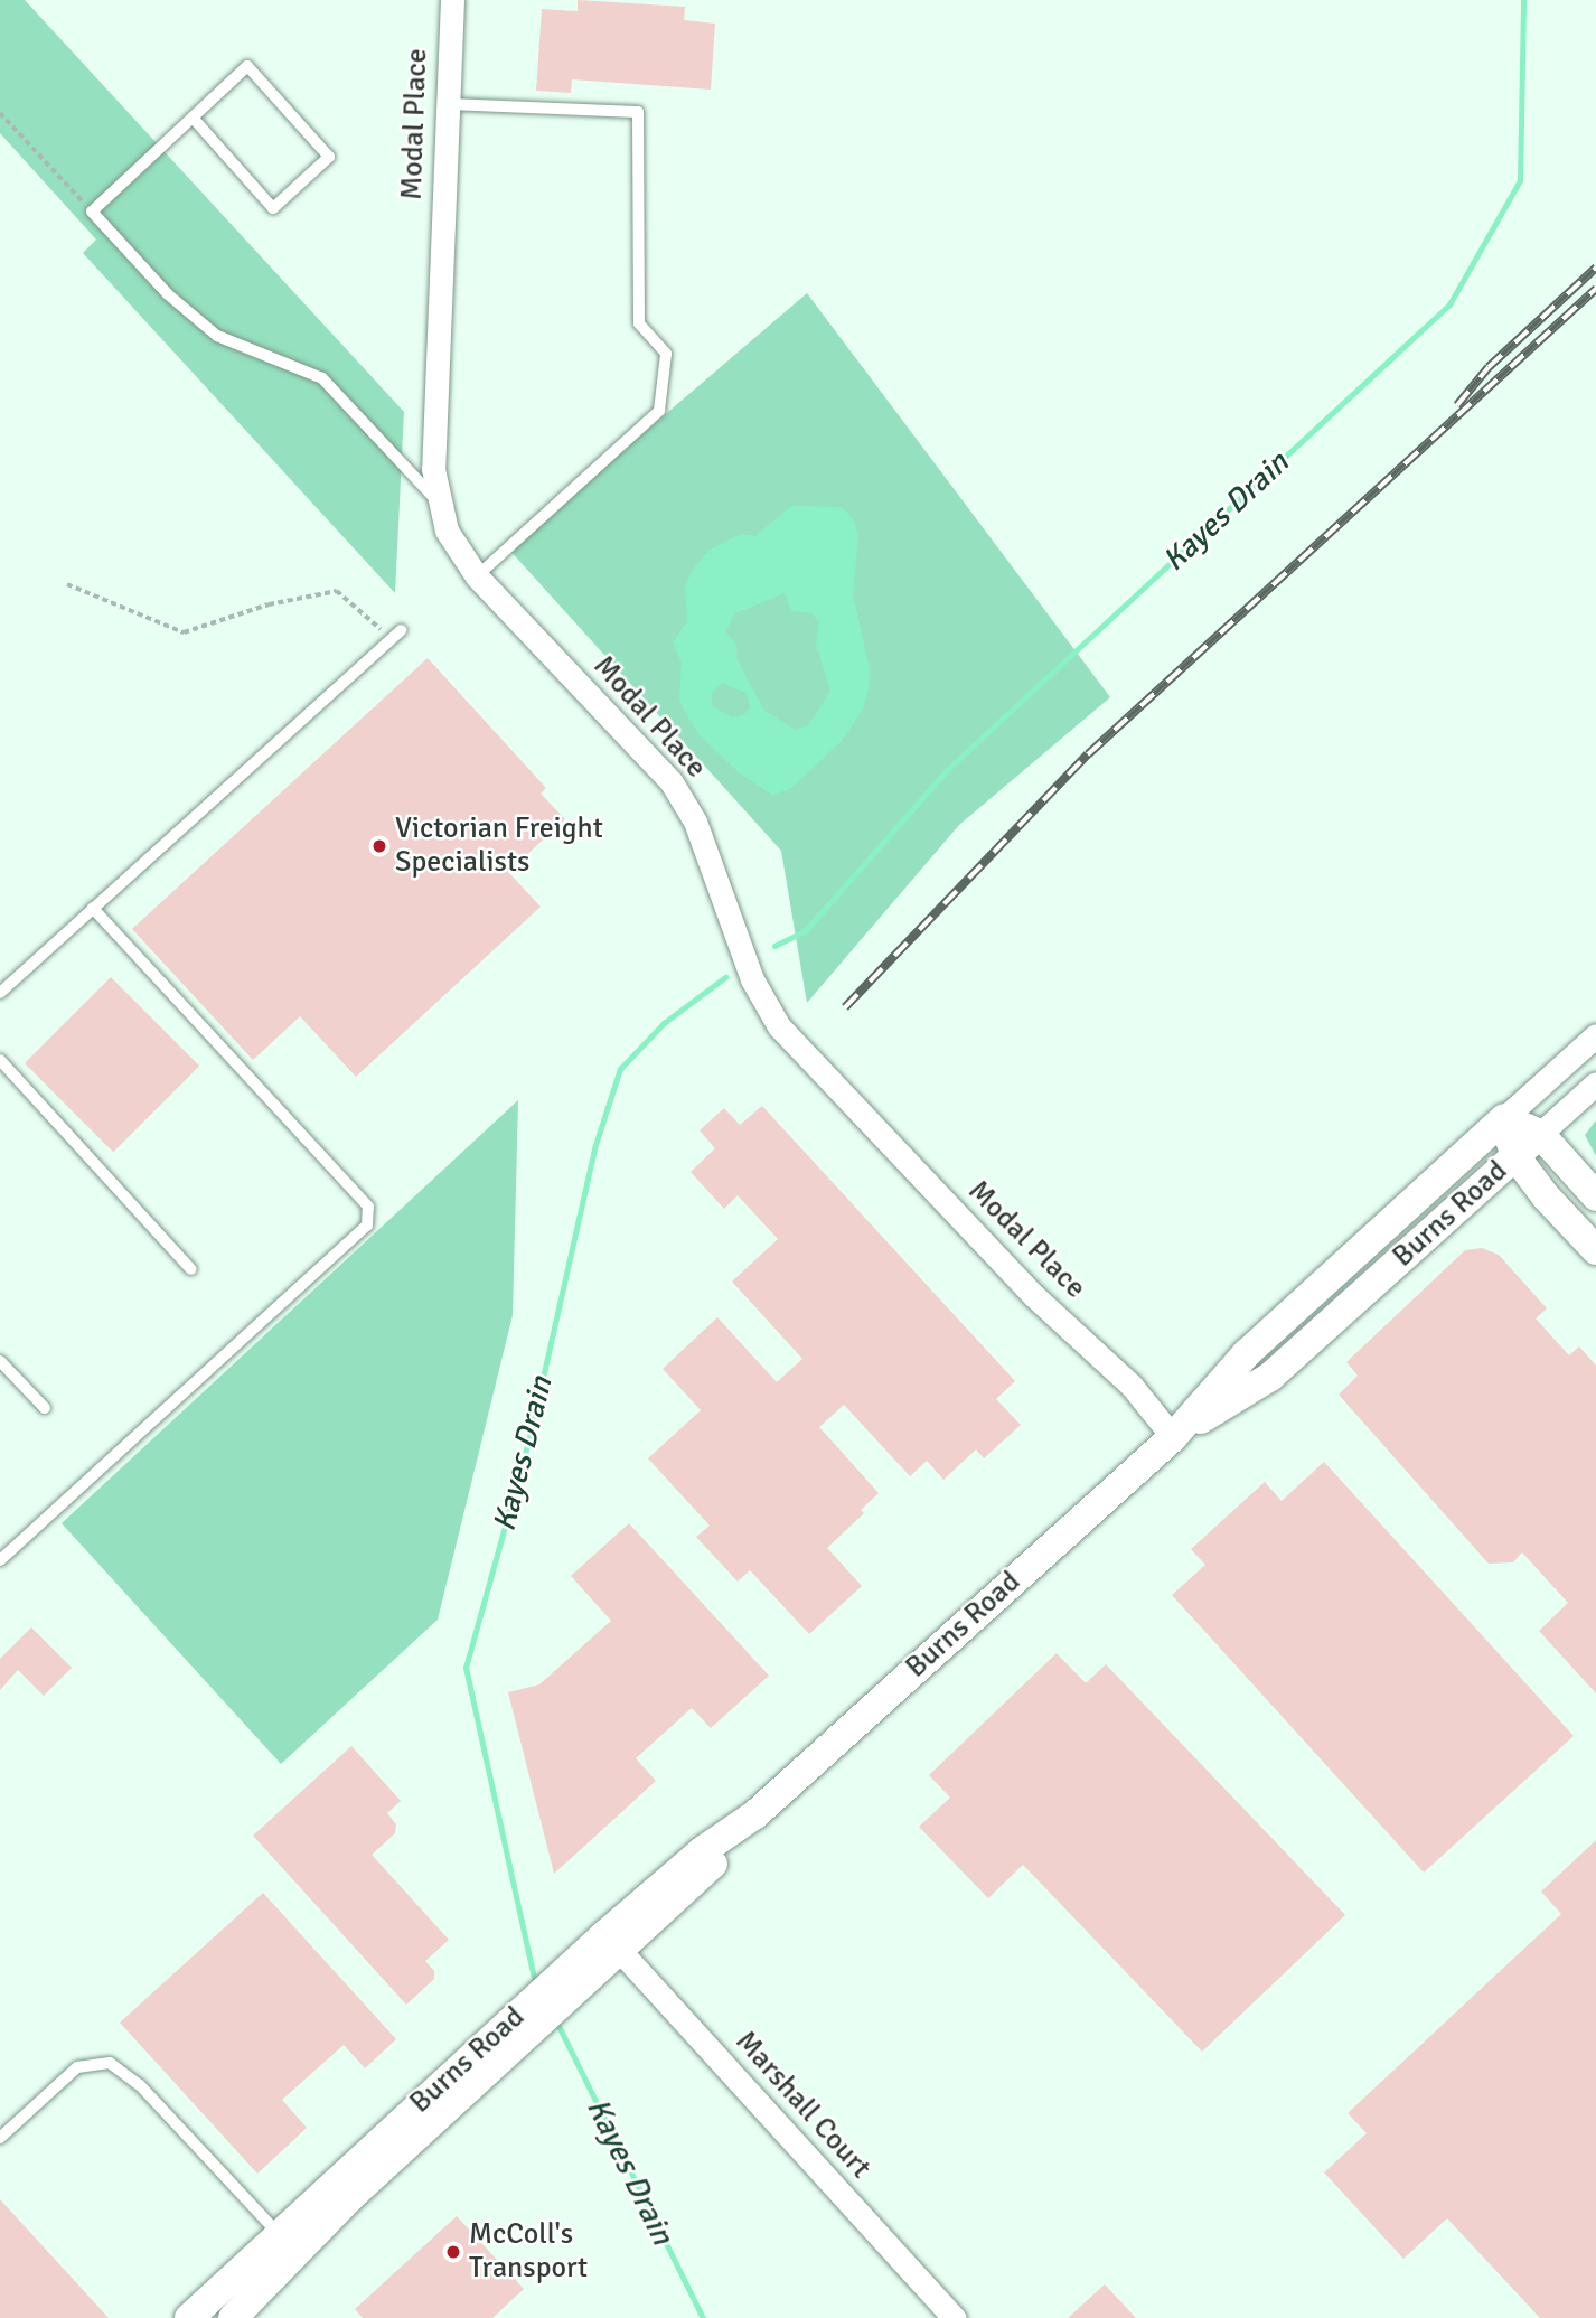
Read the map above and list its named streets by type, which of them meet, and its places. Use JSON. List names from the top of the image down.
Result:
{
  "streets": {
    "street": ["Modal Place", "Burns Road", "Marshall Court"]
  },
  "crossings": [
    ["Modal Place", "Burns Road"],
    ["Burns Road", "Marshall Court"]
  ],
  "water": ["Kayes Drain"],
  "places": ["Victorian Freight Specialists", "McColl's Transport"]
}
